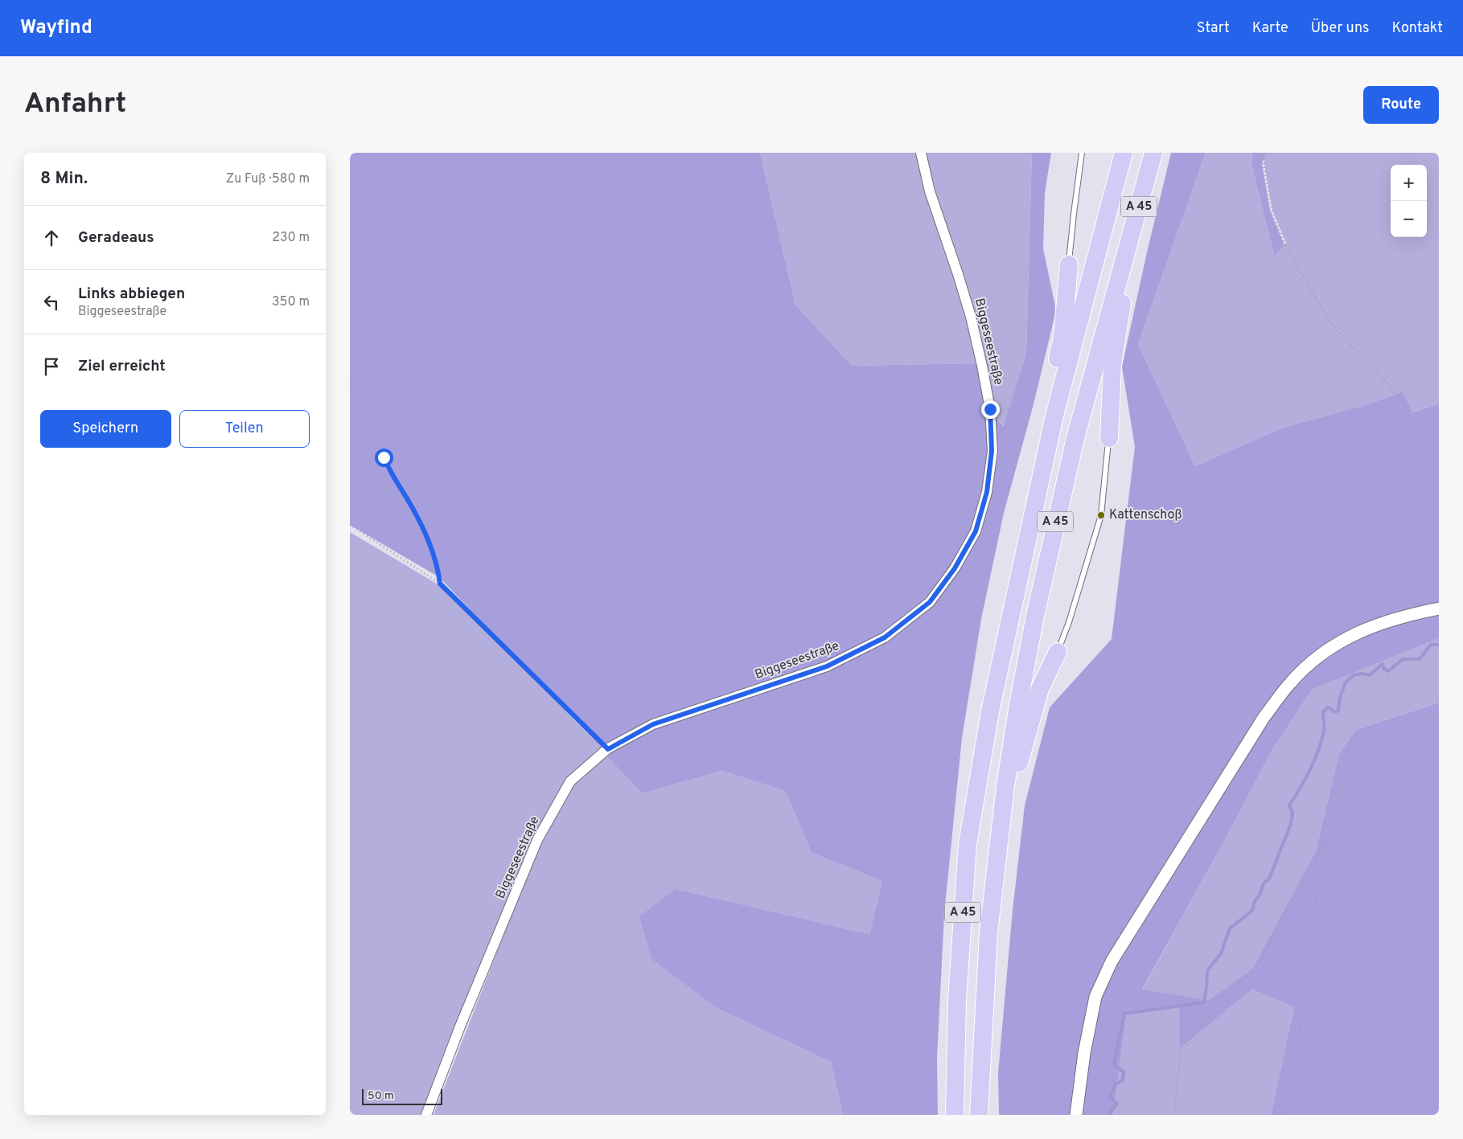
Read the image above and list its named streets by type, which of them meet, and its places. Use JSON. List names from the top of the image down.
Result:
{
  "streets": {
    "highway": ["A 45"],
    "street": ["Biggeseestraße"]
  },
  "places": ["Kattenschoß"],
  "scale_bar": "50 m",
  "page": {
    "header": "Wayfind",
    "nav": [
      "Start",
      "Karte",
      "Über uns",
      "Kontakt"
    ],
    "buttons": [
      "Route",
      ["Speichern", "Teilen"]
    ],
    "title": "Anfahrt",
    "heading": ["8 Min.", "Zu Fuß · 580 m"],
    "map_buttons": ["+", "−"],
    "list": [
      ["Geradeaus", "230 m"],
      ["Links abbiegen", "Biggeseestraße", "350 m"],
      "Ziel erreicht"
    ],
    "scale": "50 m"
  }
}
